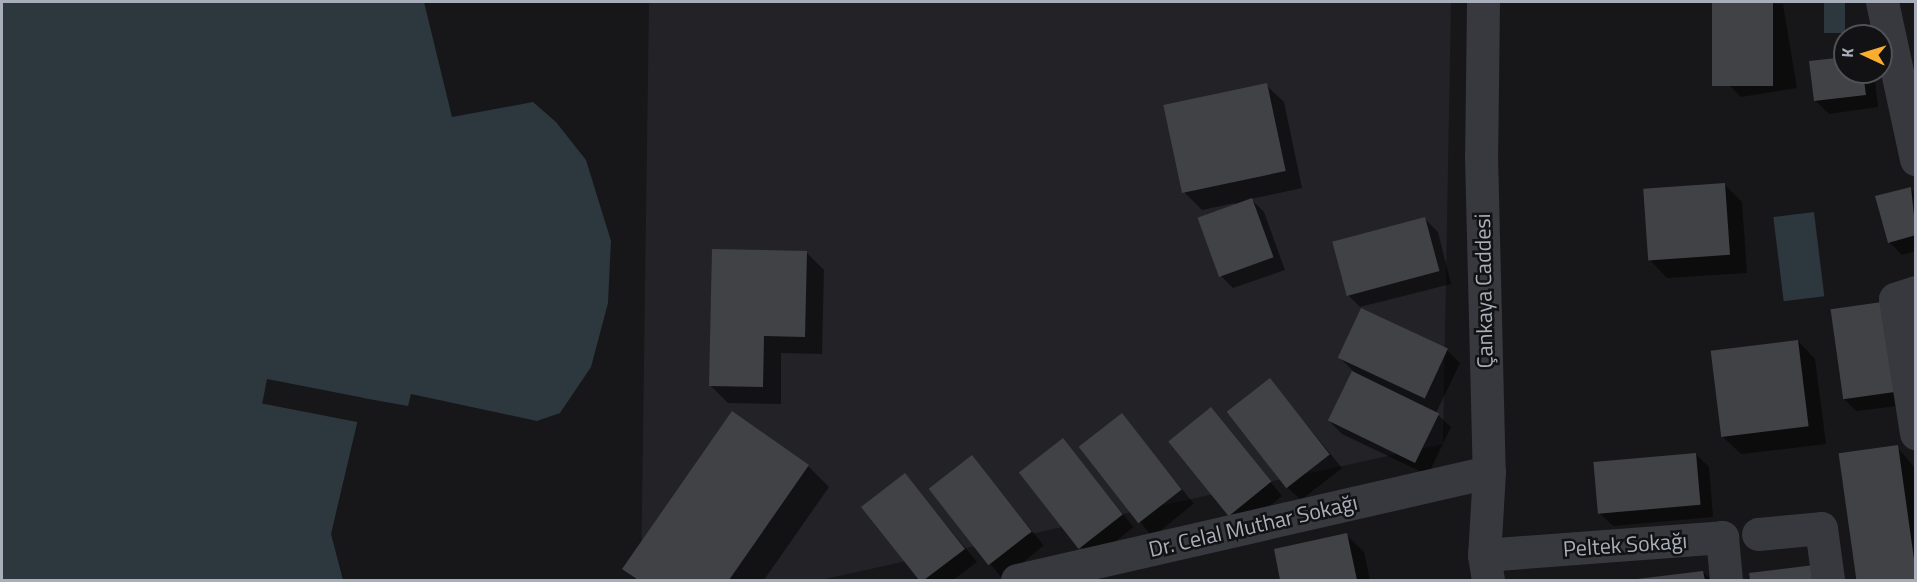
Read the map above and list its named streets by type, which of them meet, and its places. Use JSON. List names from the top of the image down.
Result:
{
  "streets": {
    "street": ["Çankaya Caddesi", "Dr. Celal Muthar Sokağı", "Peltek Sokağı"]
  },
  "crossings": [
    ["Çankaya Caddesi", "Dr. Celal Muthar Sokağı"],
    ["Çankaya Caddesi", "Peltek Sokağı"]
  ],
  "north": "left"
}
